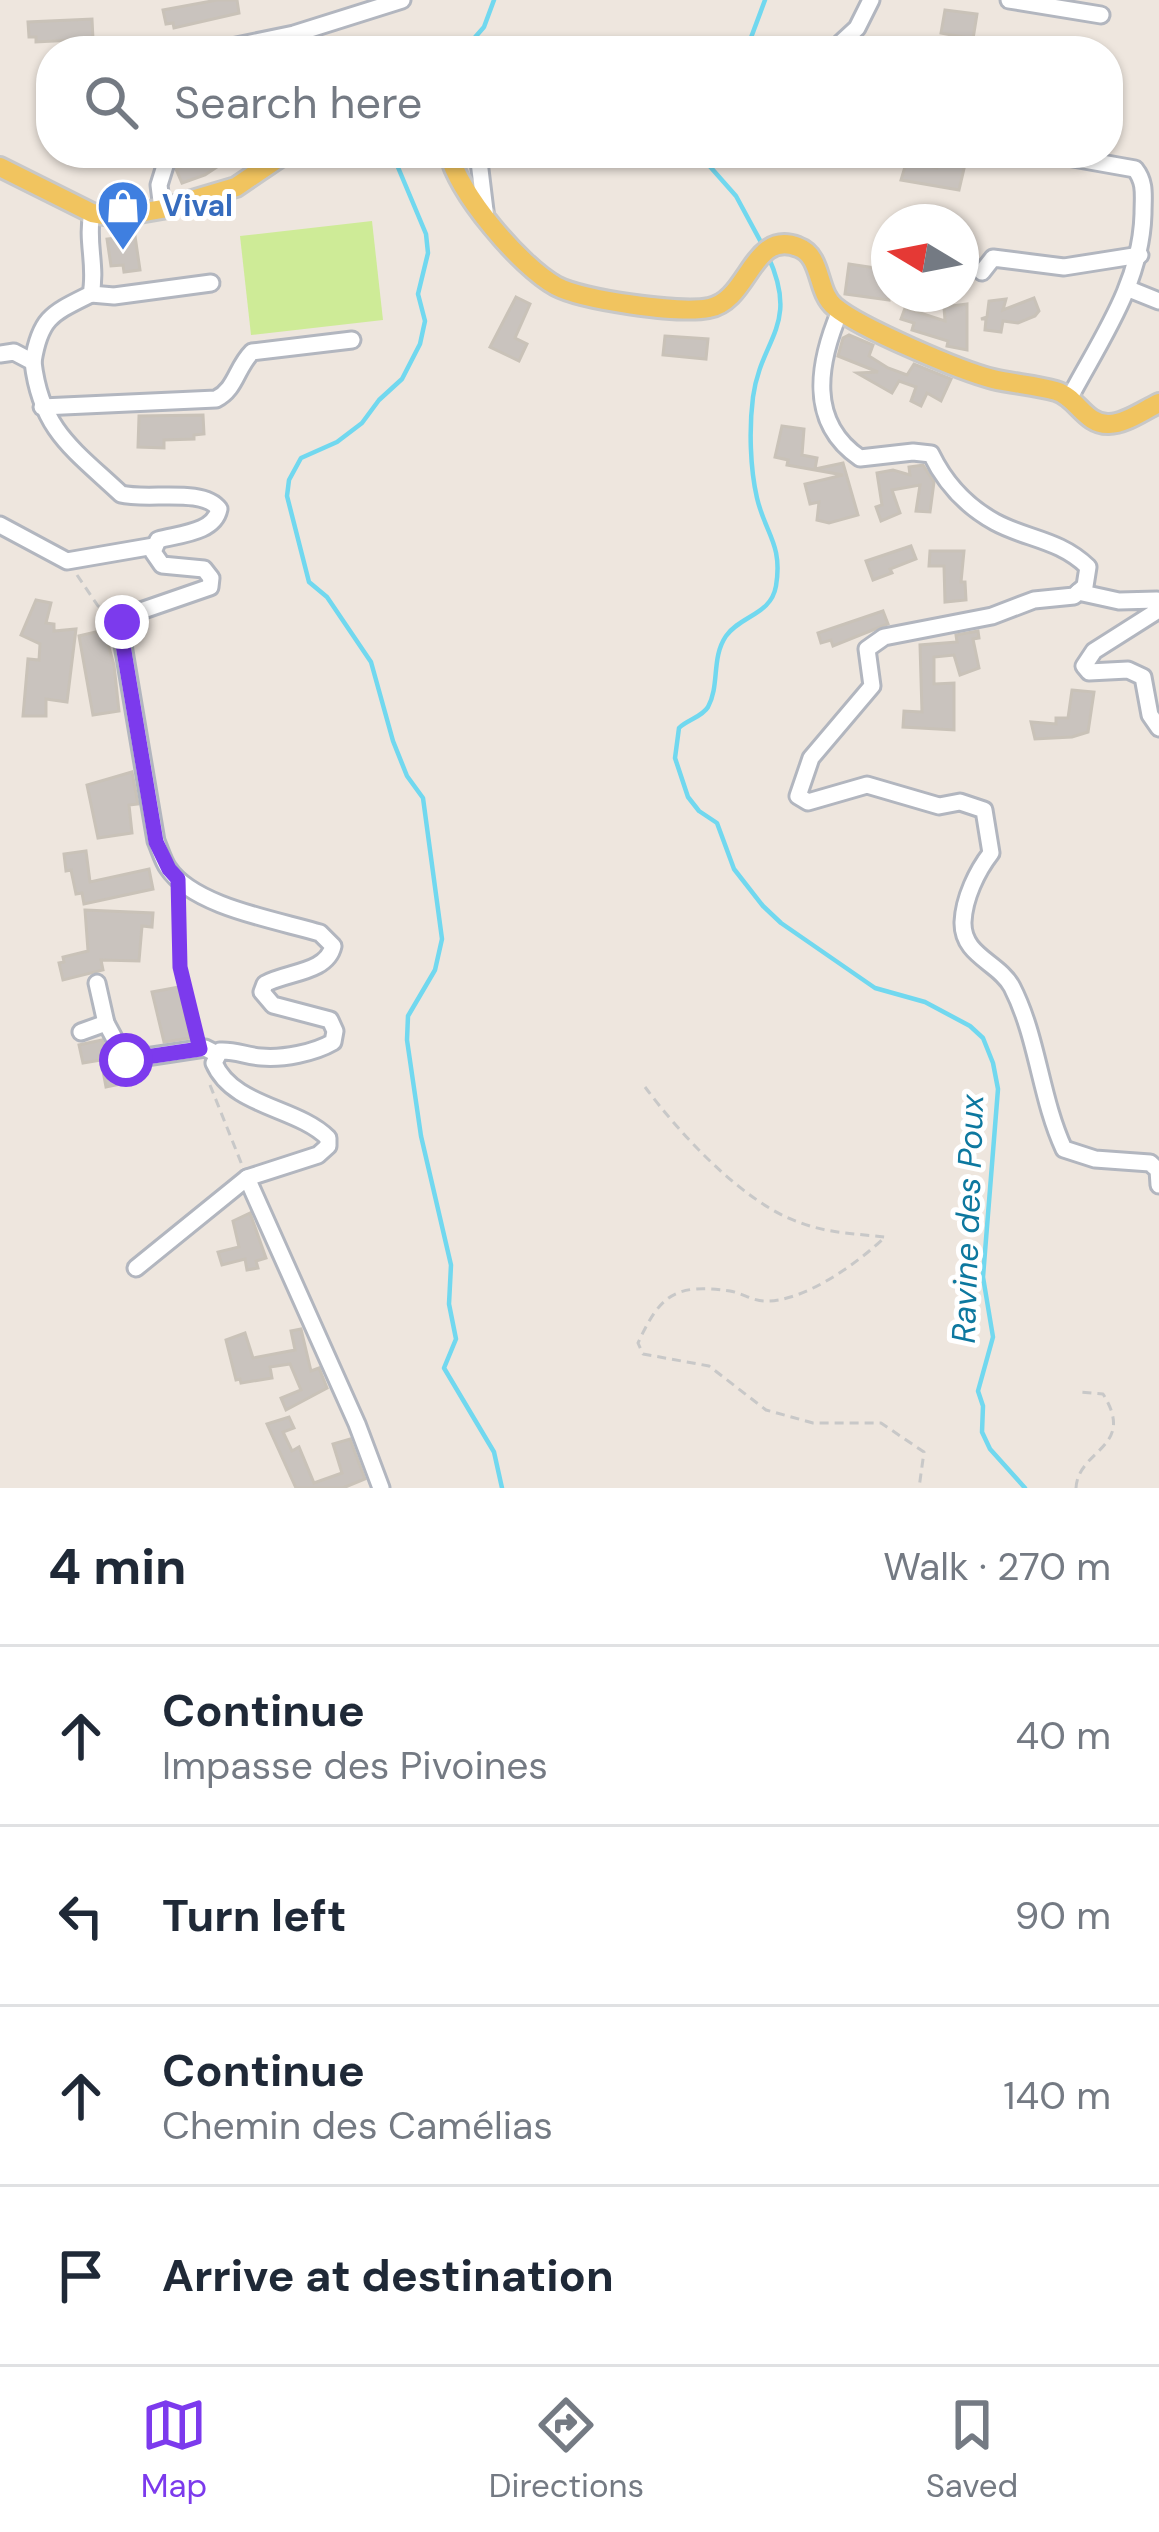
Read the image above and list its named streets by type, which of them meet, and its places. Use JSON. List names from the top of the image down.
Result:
{
  "water": ["Ravine des Poux"],
  "places": {
    "shop": ["Vival"]
  },
  "north": "left",
  "page": {
    "search": "Search here",
    "heading": ["4 min", "Walk · 270 m"],
    "list": [
      ["Continue", "Impasse des Pivoines", "40 m"],
      ["Turn left", "90 m"],
      ["Continue", "Chemin des Camélias", "140 m"],
      "Arrive at destination"
    ],
    "nav": ["Map", "Directions", "Saved"]
  }
}
